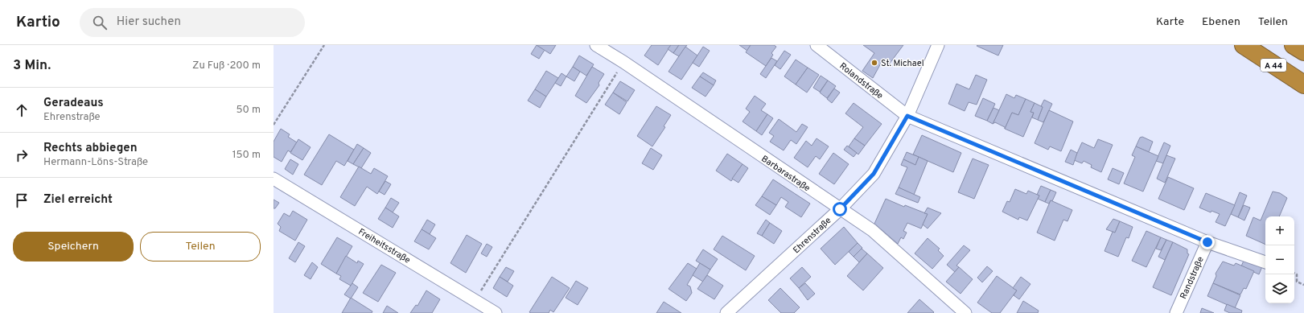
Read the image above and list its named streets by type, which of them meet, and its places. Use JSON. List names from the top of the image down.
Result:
{
  "streets": {
    "highway": ["A 44"],
    "street": [
      "Rolandstraße",
      "Barbarastraße",
      "Ehrenstraße",
      "Freiheitsstraße",
      "Randstraße"
    ]
  },
  "crossings": [
    ["Rolandstraße", "Ehrenstraße"],
    ["Rolandstraße", "Randstraße"],
    ["Barbarastraße", "Ehrenstraße"]
  ],
  "places": ["St. Michael"],
  "page": {
    "header": "Kartio",
    "search": "Hier suchen",
    "nav": ["Karte", "Ebenen", "Teilen"],
    "heading": ["3 Min.", "Zu Fuß · 200 m"],
    "list": [
      ["Geradeaus", "Ehrenstraße", "50 m"],
      ["Rechts abbiegen", "Hermann-Löns-Straße", "150 m"],
      "Ziel erreicht"
    ],
    "map_buttons": ["+", "−"],
    "buttons": ["Speichern", "Teilen"]
  }
}
